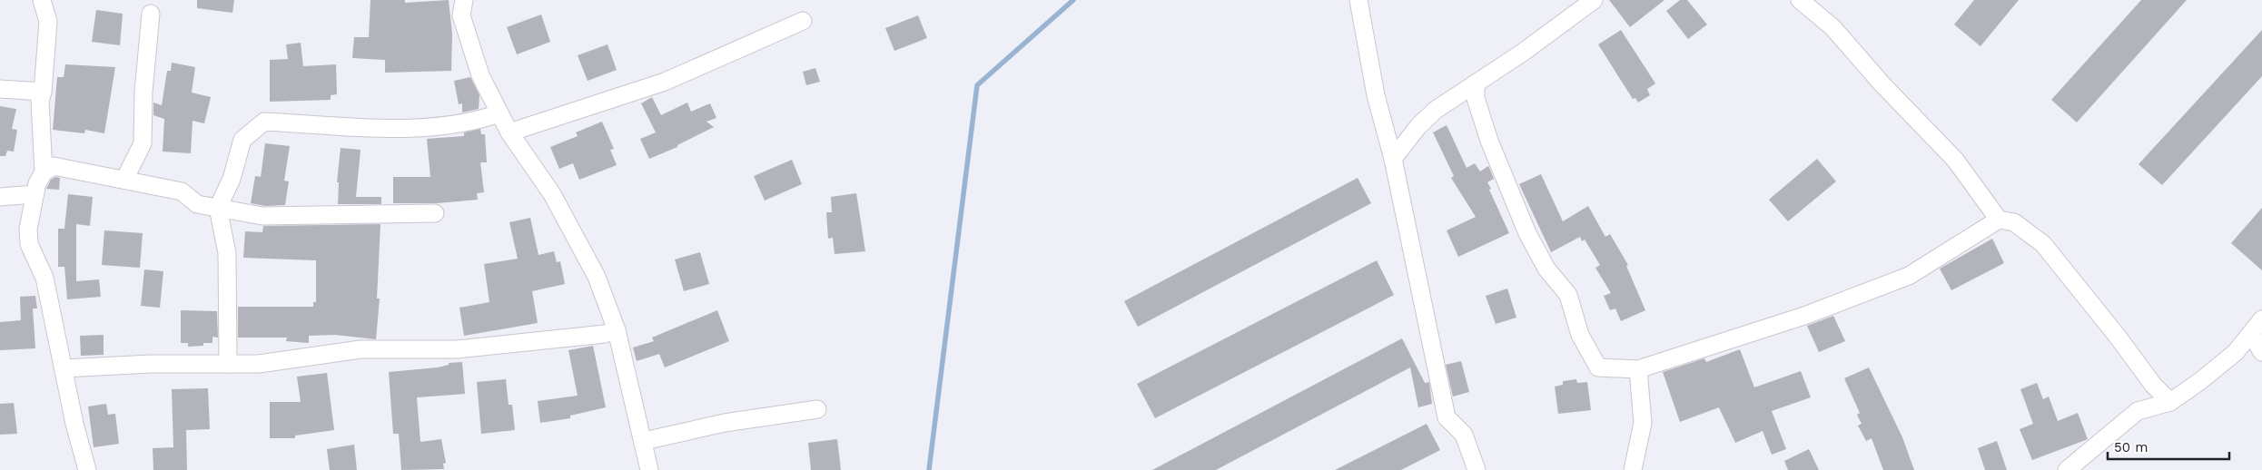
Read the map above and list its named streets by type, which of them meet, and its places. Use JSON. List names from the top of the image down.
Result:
{
  "scale_bar": "50 m"
}
